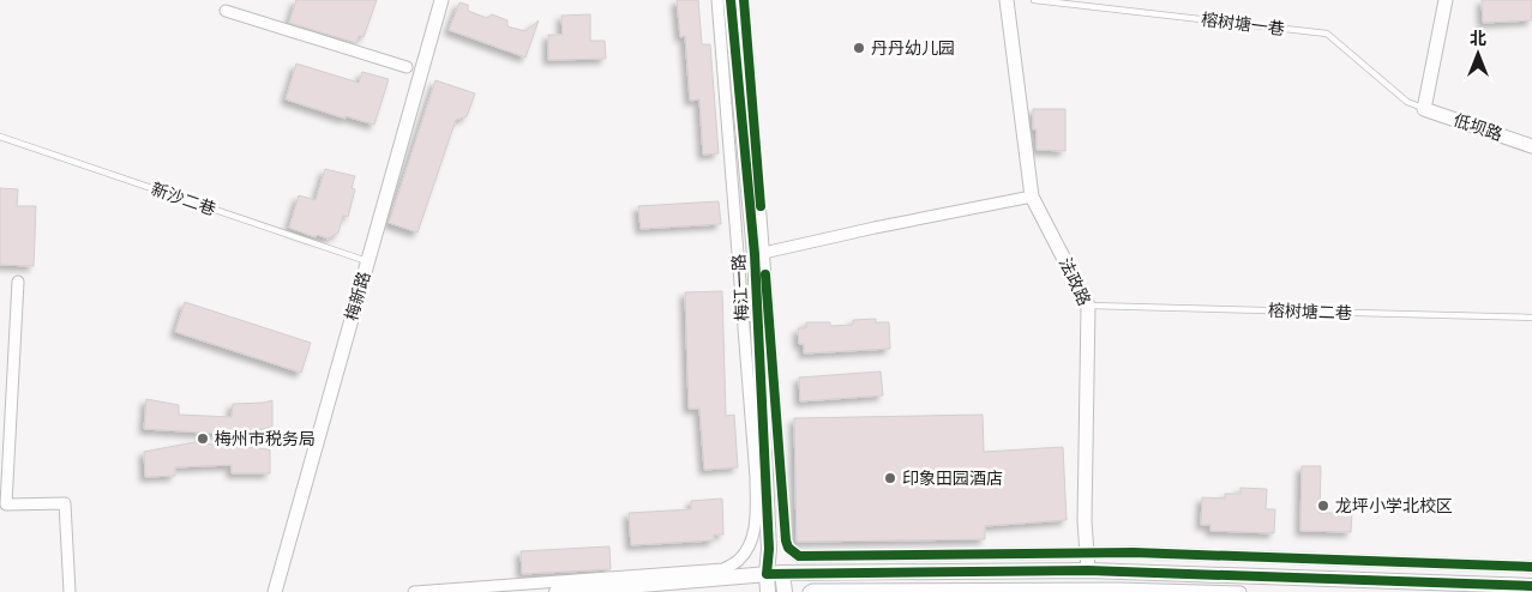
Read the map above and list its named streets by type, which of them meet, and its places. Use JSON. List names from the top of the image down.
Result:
{
  "streets": {
    "main road": ["梅江一路"],
    "street": ["低坝路", "法政路", "梅新路"],
    "lane": ["榕树塘一巷", "新沙二巷", "榕树塘二巷"]
  },
  "crossings": [
    ["榕树塘一巷", "低坝路"],
    ["新沙二巷", "梅新路"],
    ["法政路", "榕树塘二巷"]
  ],
  "places": [
    "丹丹幼儿园",
    "梅州市税务局",
    "印象田园酒店",
    "龙坪小学北校区"
  ],
  "north": "top"
}
